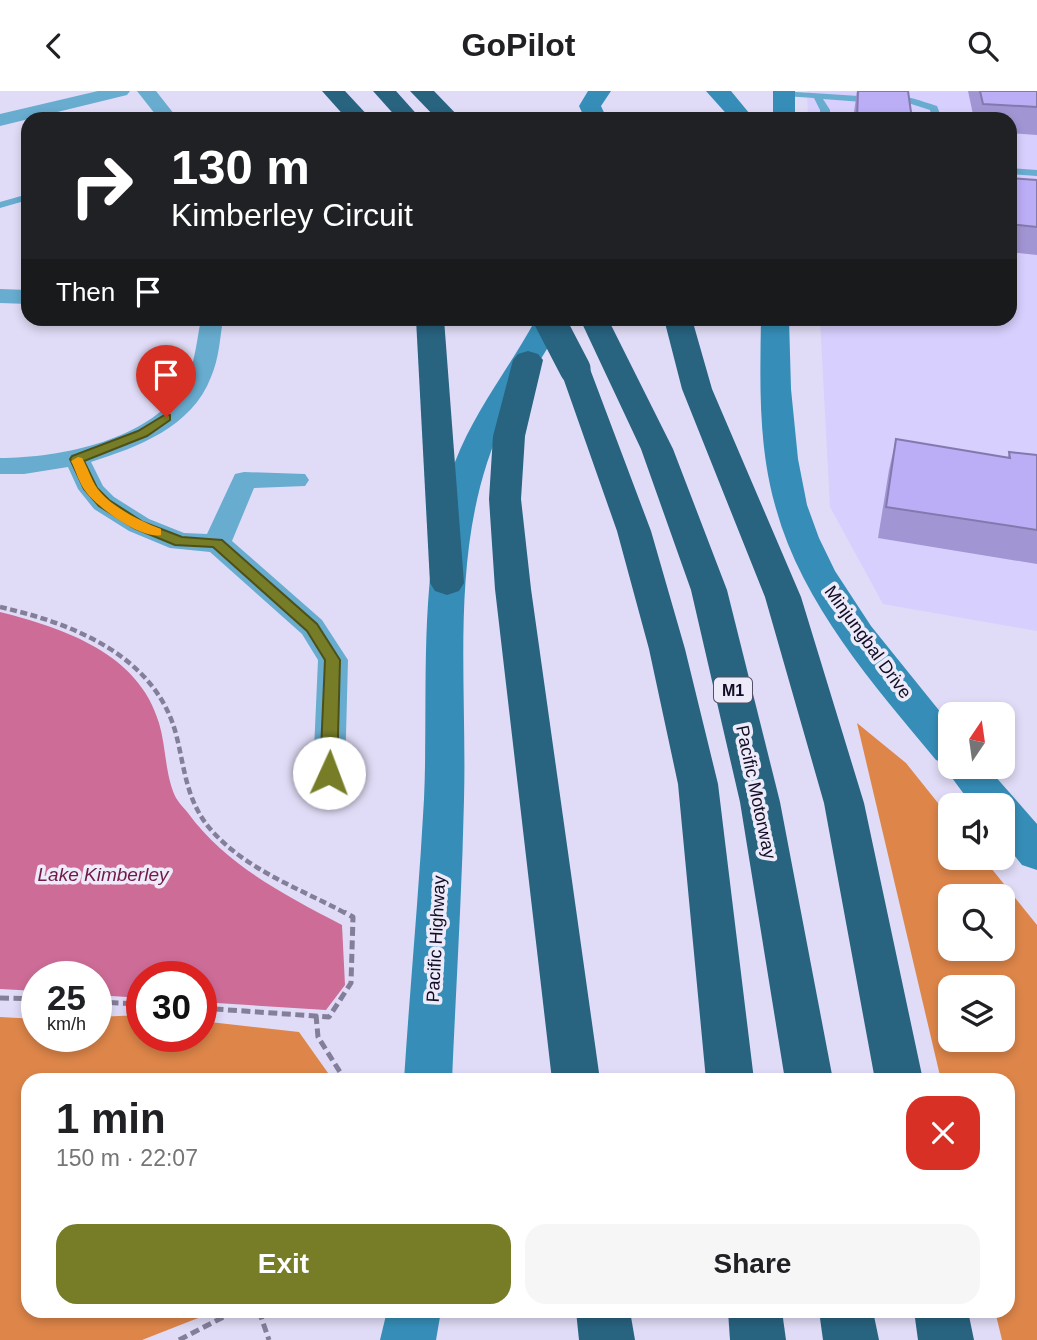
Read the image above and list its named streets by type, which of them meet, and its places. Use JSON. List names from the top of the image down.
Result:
{
  "streets": {
    "highway": ["M1", "Pacific Motorway"],
    "street": ["Minjungbal Drive", "Pacific Highway"]
  },
  "water": ["Lake Kimberley"],
  "north": "top",
  "page": {
    "header": "GoPilot",
    "turn": ["130 m", "Kimberley Circuit"],
    "then": "Then",
    "speed": "25 km/h",
    "limit": "30",
    "heading": ["1 min", "150 m · 22:07"],
    "buttons": ["Exit", "Share"]
  }
}
